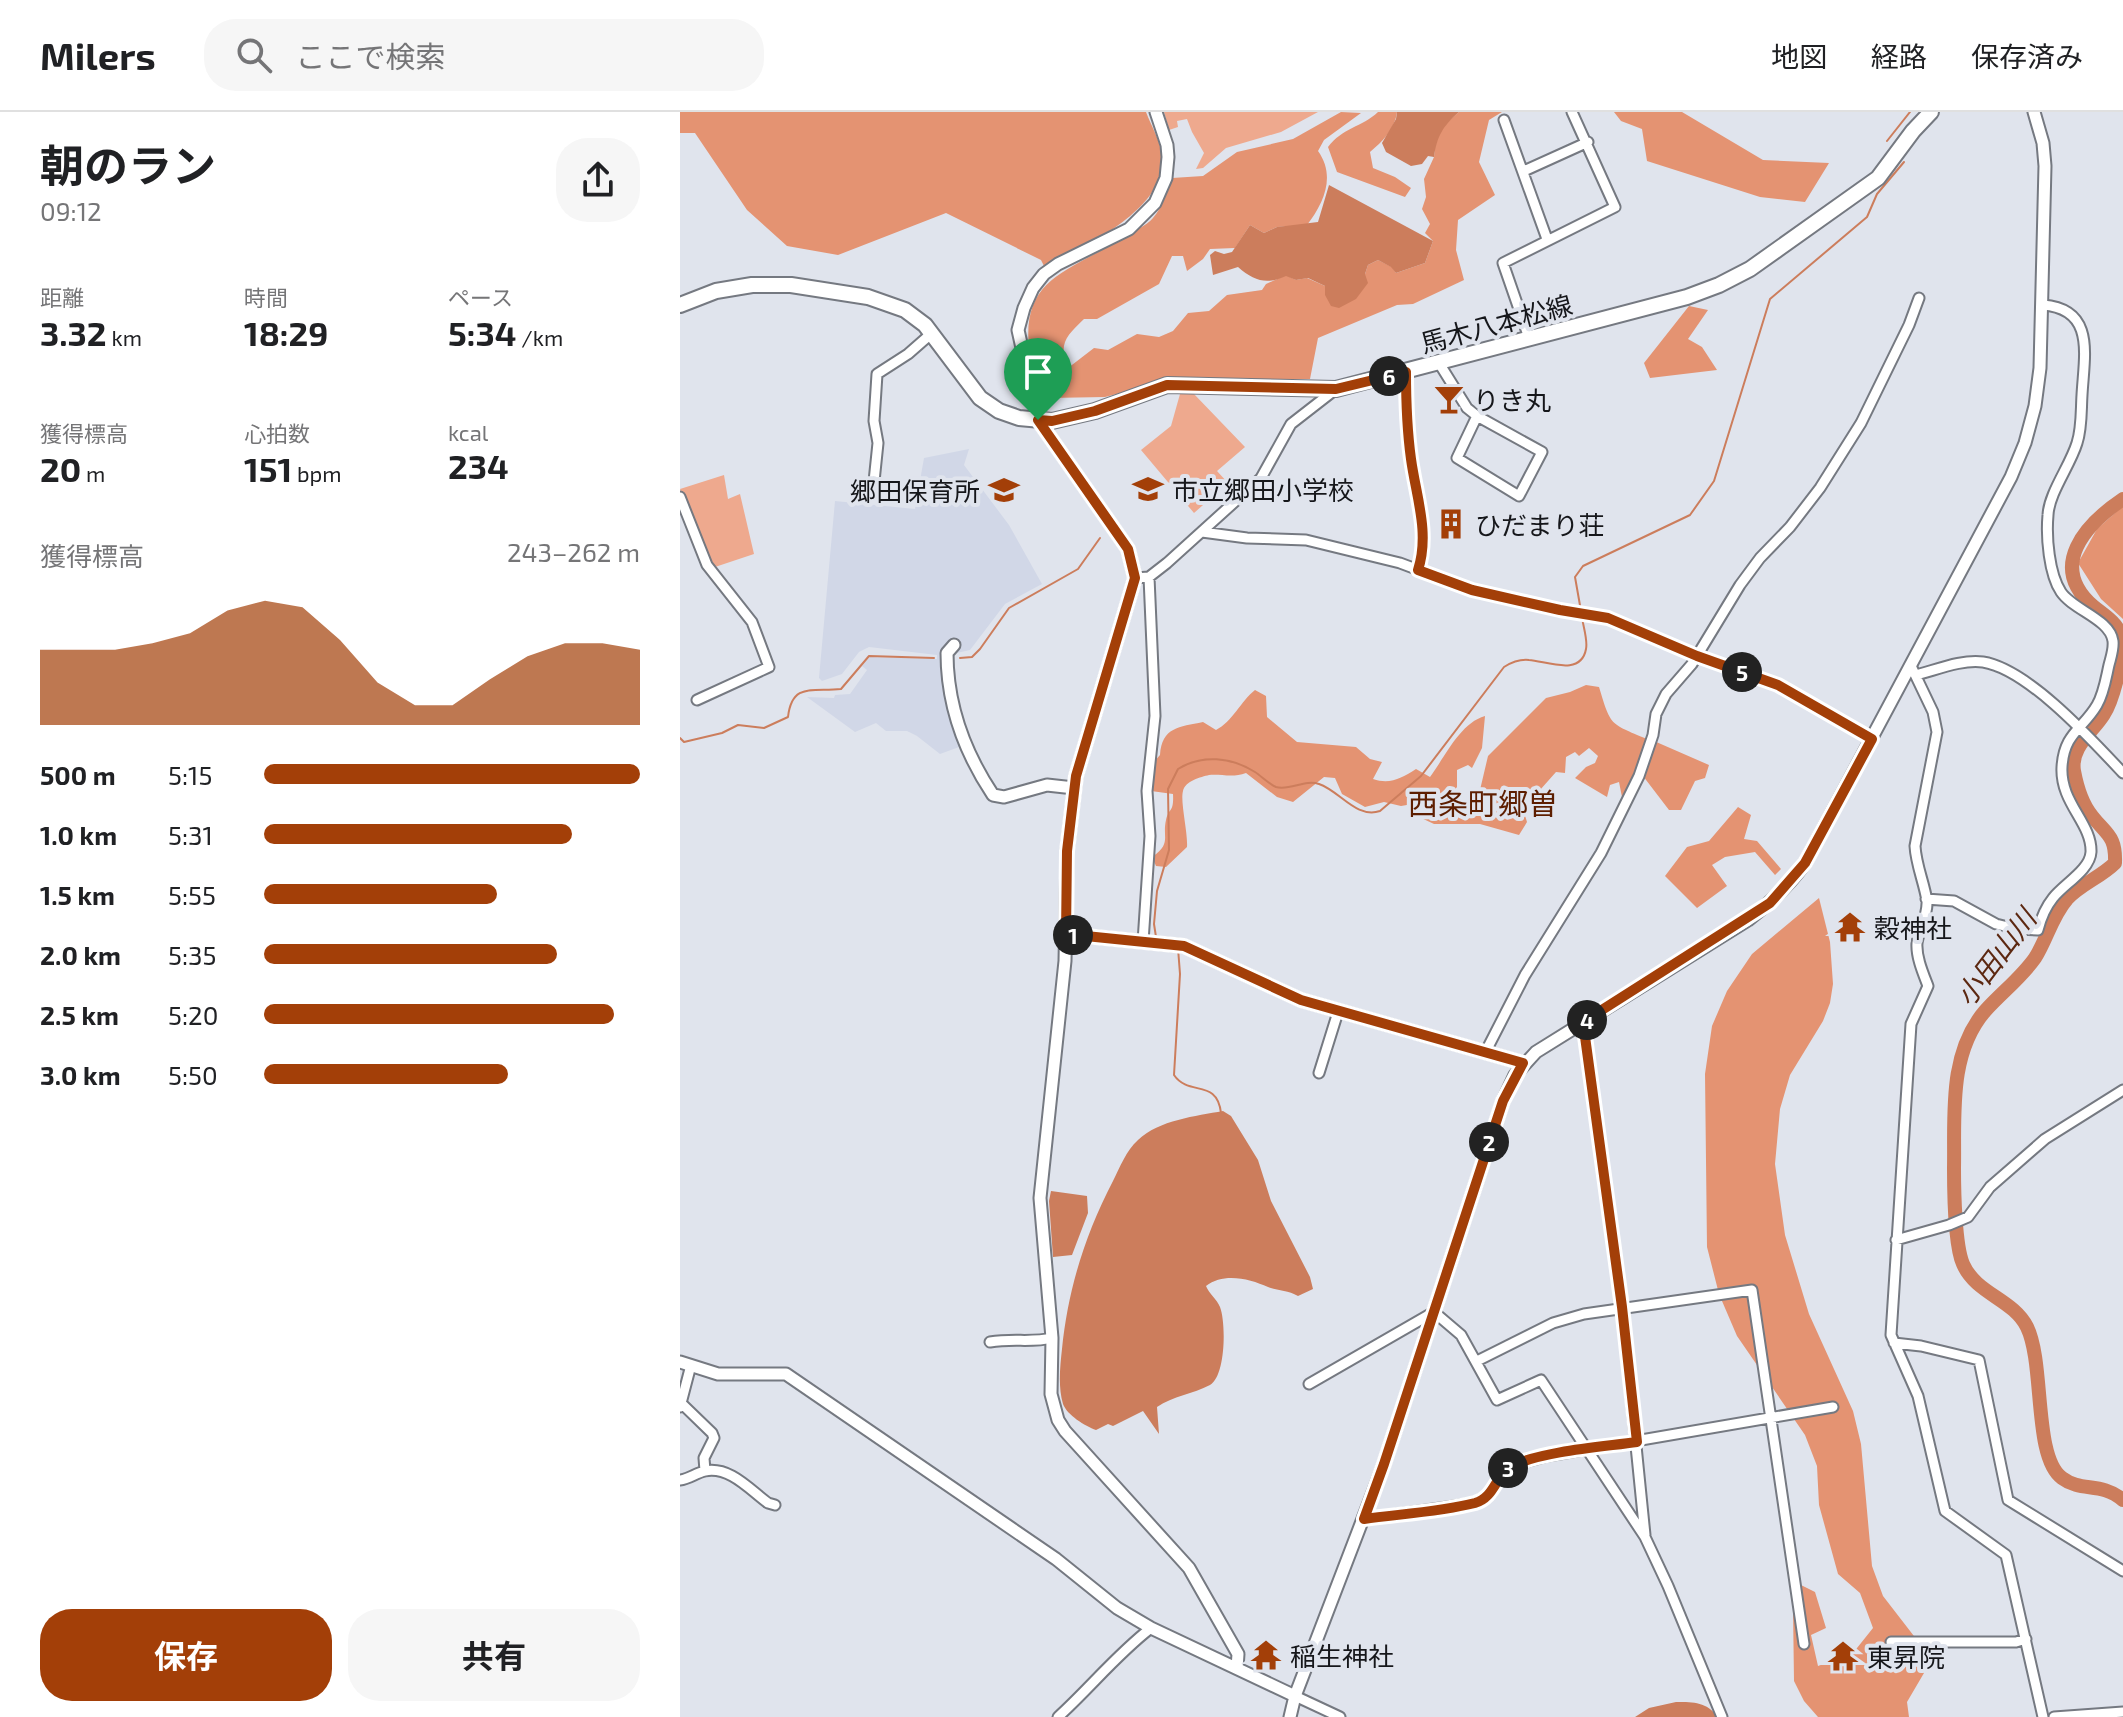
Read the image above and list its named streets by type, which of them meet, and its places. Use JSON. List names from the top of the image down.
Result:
{
  "streets": {
    "main road": ["馬木八本松線"]
  },
  "districts": ["西条町郷曽"],
  "water": ["小田山川"],
  "places": {
    "bar": ["りき丸"],
    "school or university": ["市立郷田小学校", "郷田保育所"],
    "building": ["ひだまり荘"],
    "temple": ["穀神社", "稲生神社", "東昇院"]
  },
  "page": {
    "header": "Milers",
    "search": "ここで検索",
    "nav": ["地図", "経路", "保存済み"],
    "heading": ["朝のラン", "09:12"],
    "stats": [
      ["距離", "3.32 km"],
      ["時間", "18:29"],
      ["ペース", "5:34 /km"],
      ["獲得標高", "20 m"],
      ["心拍数", "151 bpm"],
      ["kcal", "234"]
    ],
    "pins": [
      "6",
      "5",
      "1",
      "4",
      "2",
      "3"
    ],
    "chart": ["獲得標高", "243–262 m"],
    "list": [
      {
        "name": "500 m",
        "note": "5:15"
      },
      {
        "name": "1.0 km",
        "note": "5:31"
      },
      {
        "name": "1.5 km",
        "note": "5:55"
      },
      {
        "name": "2.0 km",
        "note": "5:35"
      },
      {
        "name": "2.5 km",
        "note": "5:20"
      },
      {
        "name": "3.0 km",
        "note": "5:50"
      }
    ],
    "buttons": ["保存", "共有"]
  }
}
